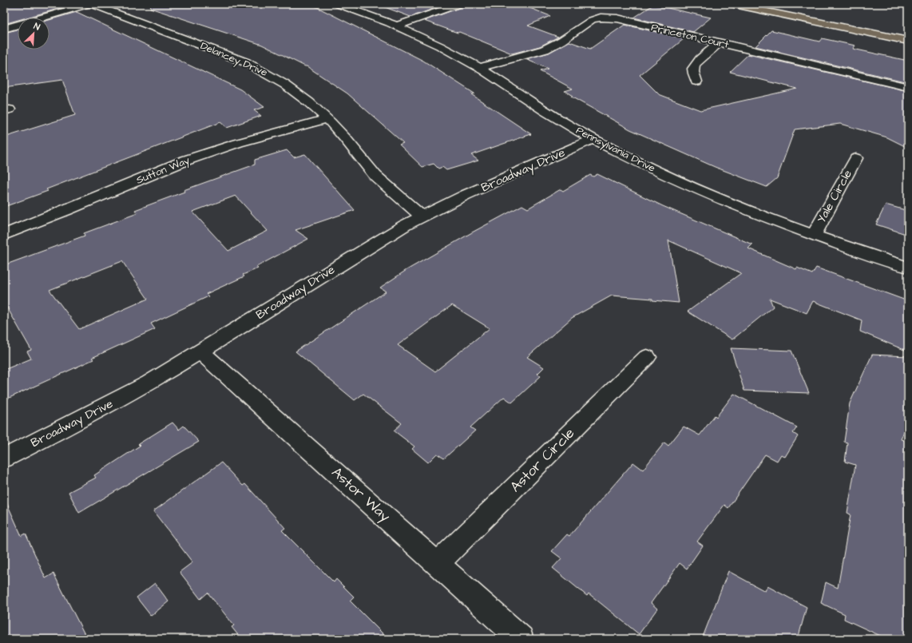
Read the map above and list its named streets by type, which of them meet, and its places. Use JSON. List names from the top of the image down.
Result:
{
  "streets": {
    "street": [
      "Princeton Court",
      "Delancey Drive",
      "Pennsylvania Drive",
      "Sutton Way",
      "Broadway Drive",
      "Yale Circle",
      "Astor Circle",
      "Astor Way"
    ]
  },
  "crossings": [
    ["Princeton Court", "Pennsylvania Drive"],
    ["Delancey Drive", "Sutton Way"],
    ["Delancey Drive", "Broadway Drive"],
    ["Pennsylvania Drive", "Broadway Drive"],
    ["Pennsylvania Drive", "Yale Circle"],
    ["Broadway Drive", "Astor Way"],
    ["Astor Circle", "Astor Way"]
  ],
  "north": "top right"
}
